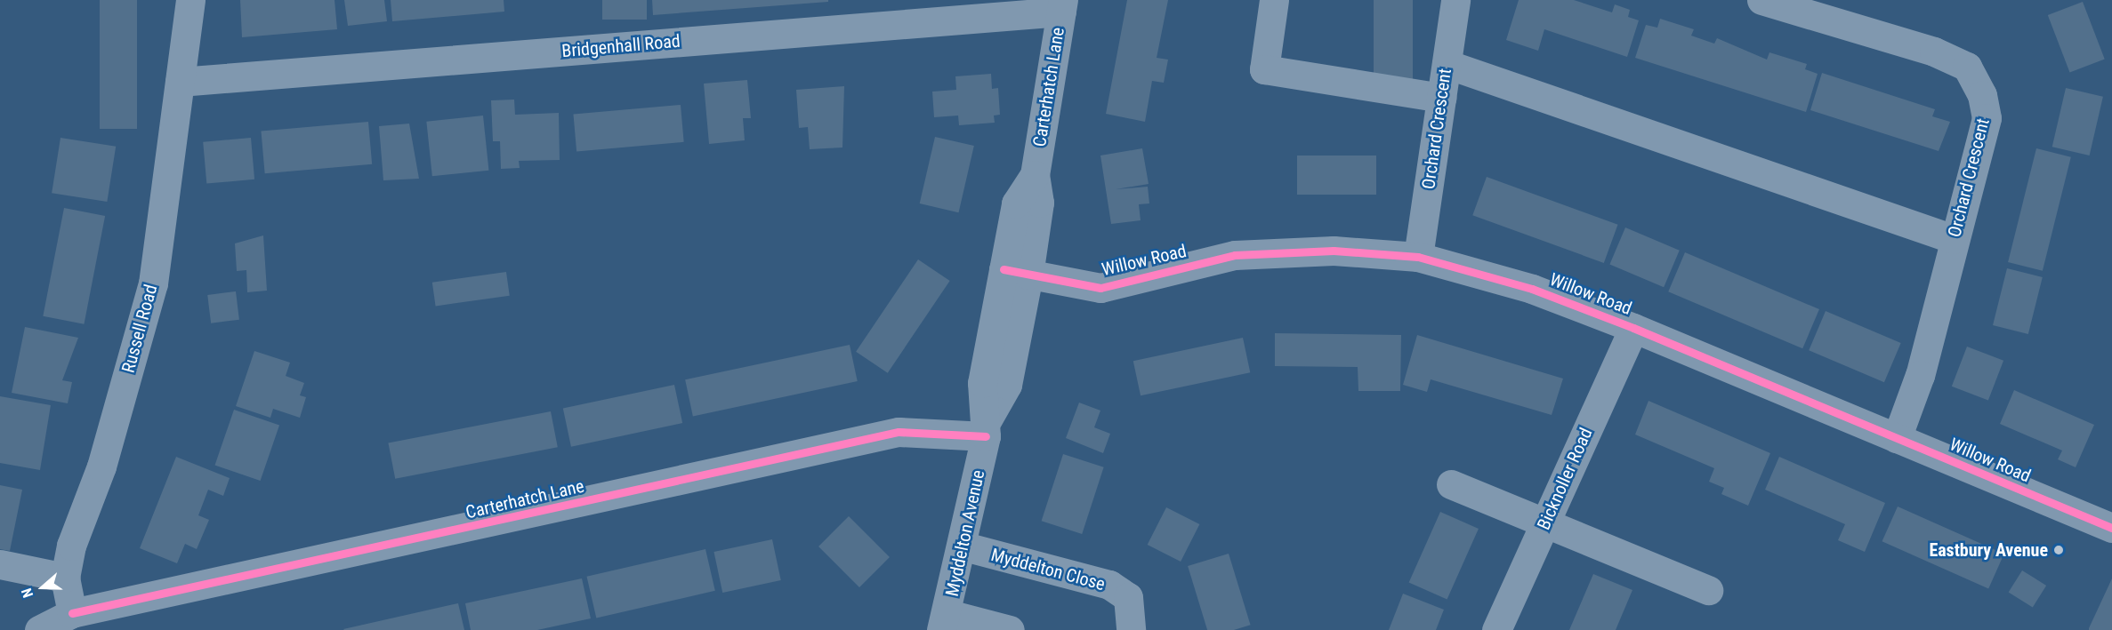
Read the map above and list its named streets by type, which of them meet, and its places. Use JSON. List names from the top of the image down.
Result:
{
  "streets": {
    "street": [
      "Bridgenhall Road",
      "Carterhatch Lane",
      "Orchard Crescent",
      "Willow Road",
      "Russell Road",
      "Bicknoller Road",
      "Myddelton Avenue",
      "Myddelton Close"
    ]
  },
  "crossings": [
    ["Bridgenhall Road", "Carterhatch Lane"],
    ["Bridgenhall Road", "Russell Road"],
    ["Carterhatch Lane", "Willow Road"],
    ["Carterhatch Lane", "Russell Road"],
    ["Carterhatch Lane", "Myddelton Avenue"],
    ["Orchard Crescent", "Willow Road"],
    ["Willow Road", "Bicknoller Road"],
    ["Myddelton Avenue", "Myddelton Close"]
  ],
  "places": ["Eastbury Avenue"],
  "north": "left"
}
